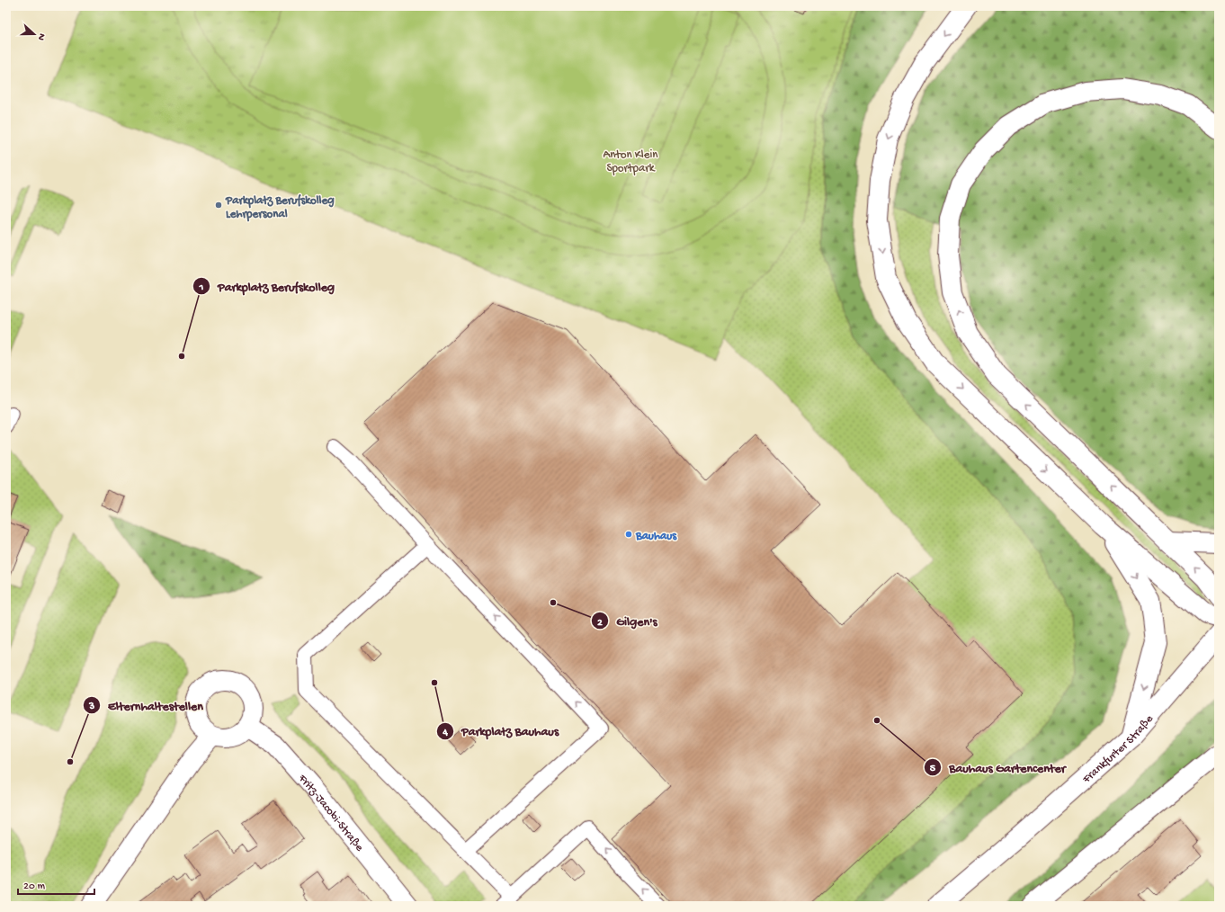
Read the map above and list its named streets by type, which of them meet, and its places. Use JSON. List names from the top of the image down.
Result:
{
  "streets": {
    "main road": ["Frankfurter Straße", "Fritz-Jacobi-Straße"]
  },
  "parks": ["Anton Klein Sportpark"],
  "places": [
    "Parkplatz Berufskolleg Lehrpersonal",
    "Parkplatz Berufskolleg",
    "Bauhaus",
    "Gilgen's",
    "Parkplatz Bauhaus",
    "Bauhaus Gartencenter",
    "Elternhaltestellen"
  ],
  "scale_bar": "20 m",
  "north": "right"
}
